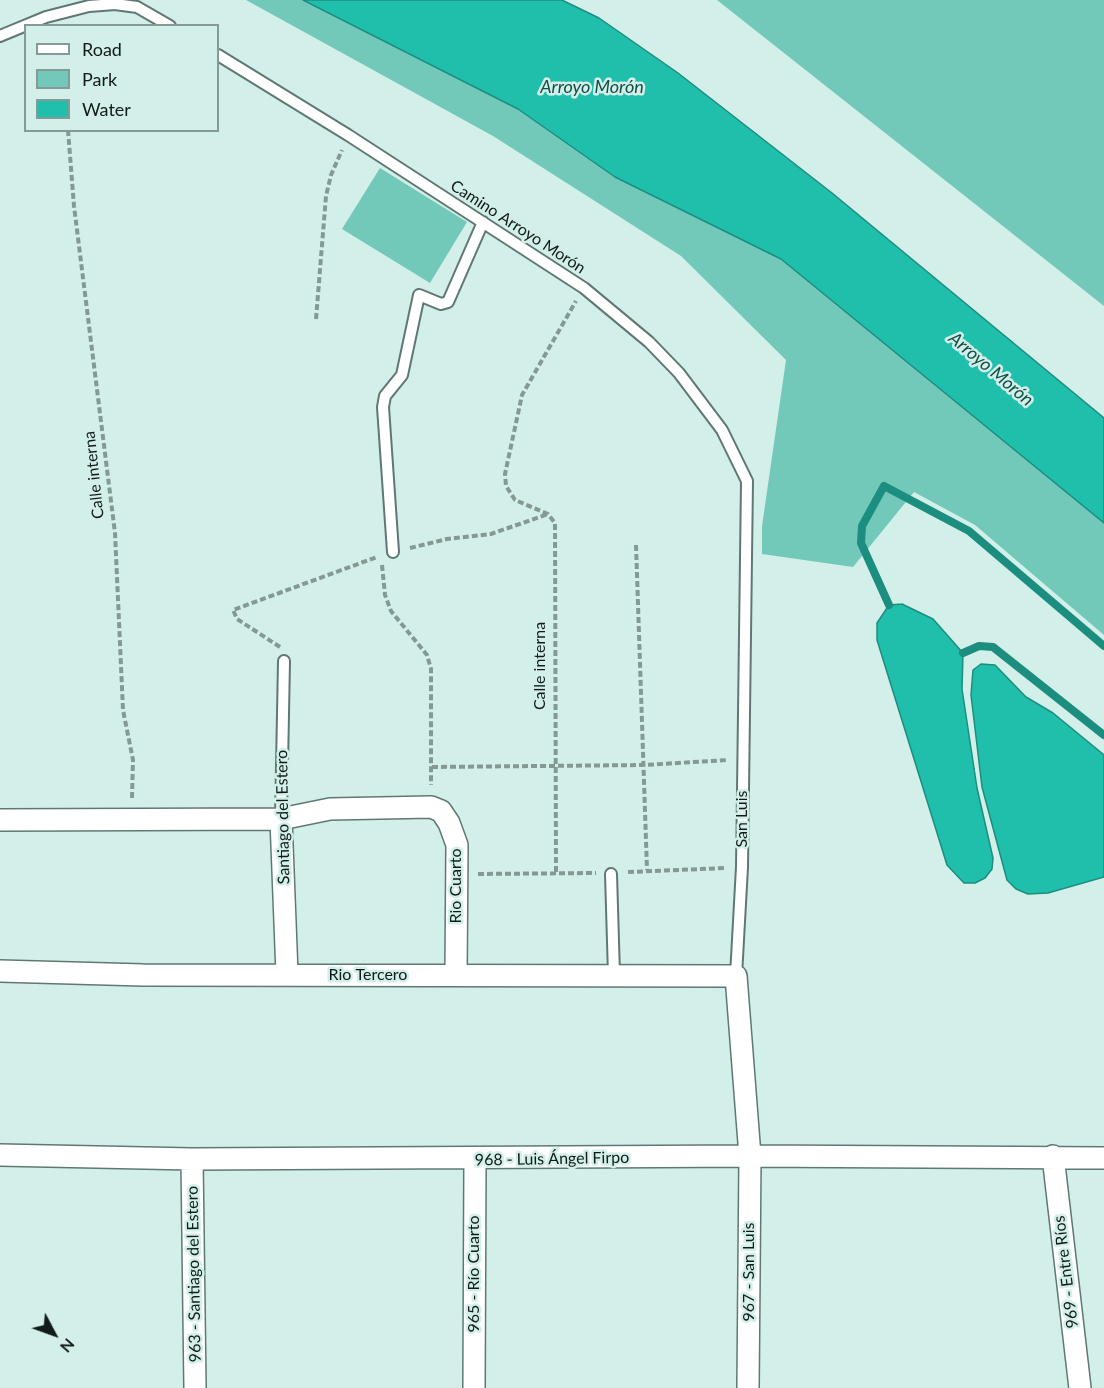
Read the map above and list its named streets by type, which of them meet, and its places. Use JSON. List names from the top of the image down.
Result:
{
  "streets": {
    "street": [
      "Santiago del Estero",
      "San Luis",
      "Rio Cuarto",
      "Rio Tercero",
      "968 - Luis Ángel Firpo",
      "967 - San Luis",
      "969 - Entre Ríos",
      "963 - Santiago del Estero",
      "965 - Río Cuarto"
    ],
    "lane": ["Camino Arroyo Morón"],
    "path": ["Calle interna"]
  },
  "crossings": [
    ["Camino Arroyo Morón", "San Luis"],
    ["Santiago del Estero", "Rio Tercero"],
    ["San Luis", "Rio Tercero"],
    ["San Luis", "968 - Luis Ángel Firpo"],
    ["San Luis", "967 - San Luis"],
    ["Rio Cuarto", "Rio Tercero"],
    ["968 - Luis Ángel Firpo", "967 - San Luis"],
    ["968 - Luis Ángel Firpo", "969 - Entre Ríos"],
    ["968 - Luis Ángel Firpo", "963 - Santiago del Estero"],
    ["968 - Luis Ángel Firpo", "965 - Río Cuarto"]
  ],
  "water": ["Arroyo Morón"],
  "legend": ["Road", "Park", "Water"],
  "north": "bottom right"
}
